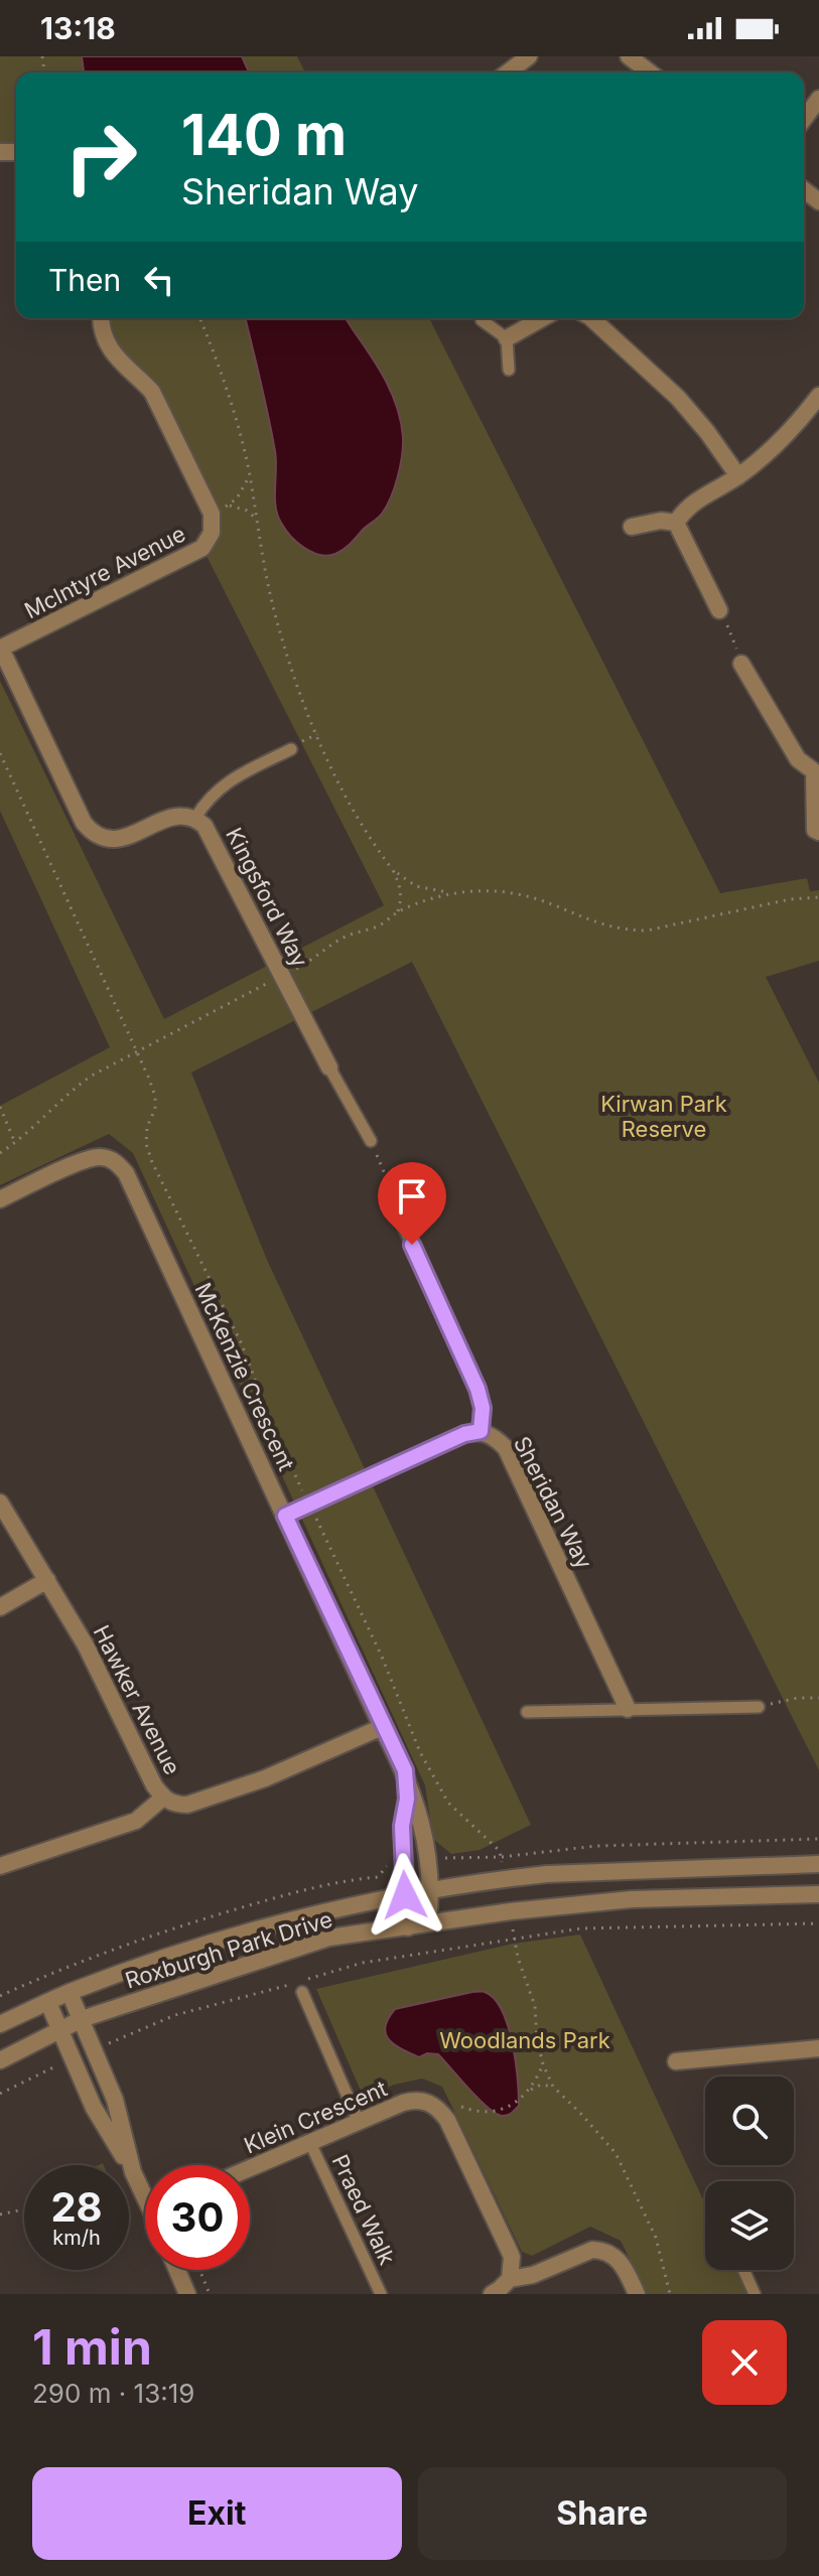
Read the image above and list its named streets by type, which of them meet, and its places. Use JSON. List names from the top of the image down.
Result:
{
  "streets": {
    "street": [
      "McIntyre Avenue",
      "Kingsford Way",
      "McKenzie Crescent",
      "Sheridan Way",
      "Hawker Avenue",
      "Roxburgh Park Drive",
      "Klein Crescent"
    ],
    "lane": ["Praed Walk"]
  },
  "crossings": [
    ["McIntyre Avenue", "Kingsford Way"],
    ["McKenzie Crescent", "Sheridan Way"],
    ["McKenzie Crescent", "Hawker Avenue"],
    ["McKenzie Crescent", "Roxburgh Park Drive"],
    ["Klein Crescent", "Praed Walk"]
  ],
  "parks": ["Kirwan Park Reserve", "Woodlands Park"],
  "page": {
    "status": "13:18",
    "turn": ["140 m", "Sheridan Way"],
    "then": "Then",
    "speed": "28 km/h",
    "limit": "30",
    "heading": ["1 min", "290 m · 13:19"],
    "buttons": ["Exit", "Share"]
  }
}
